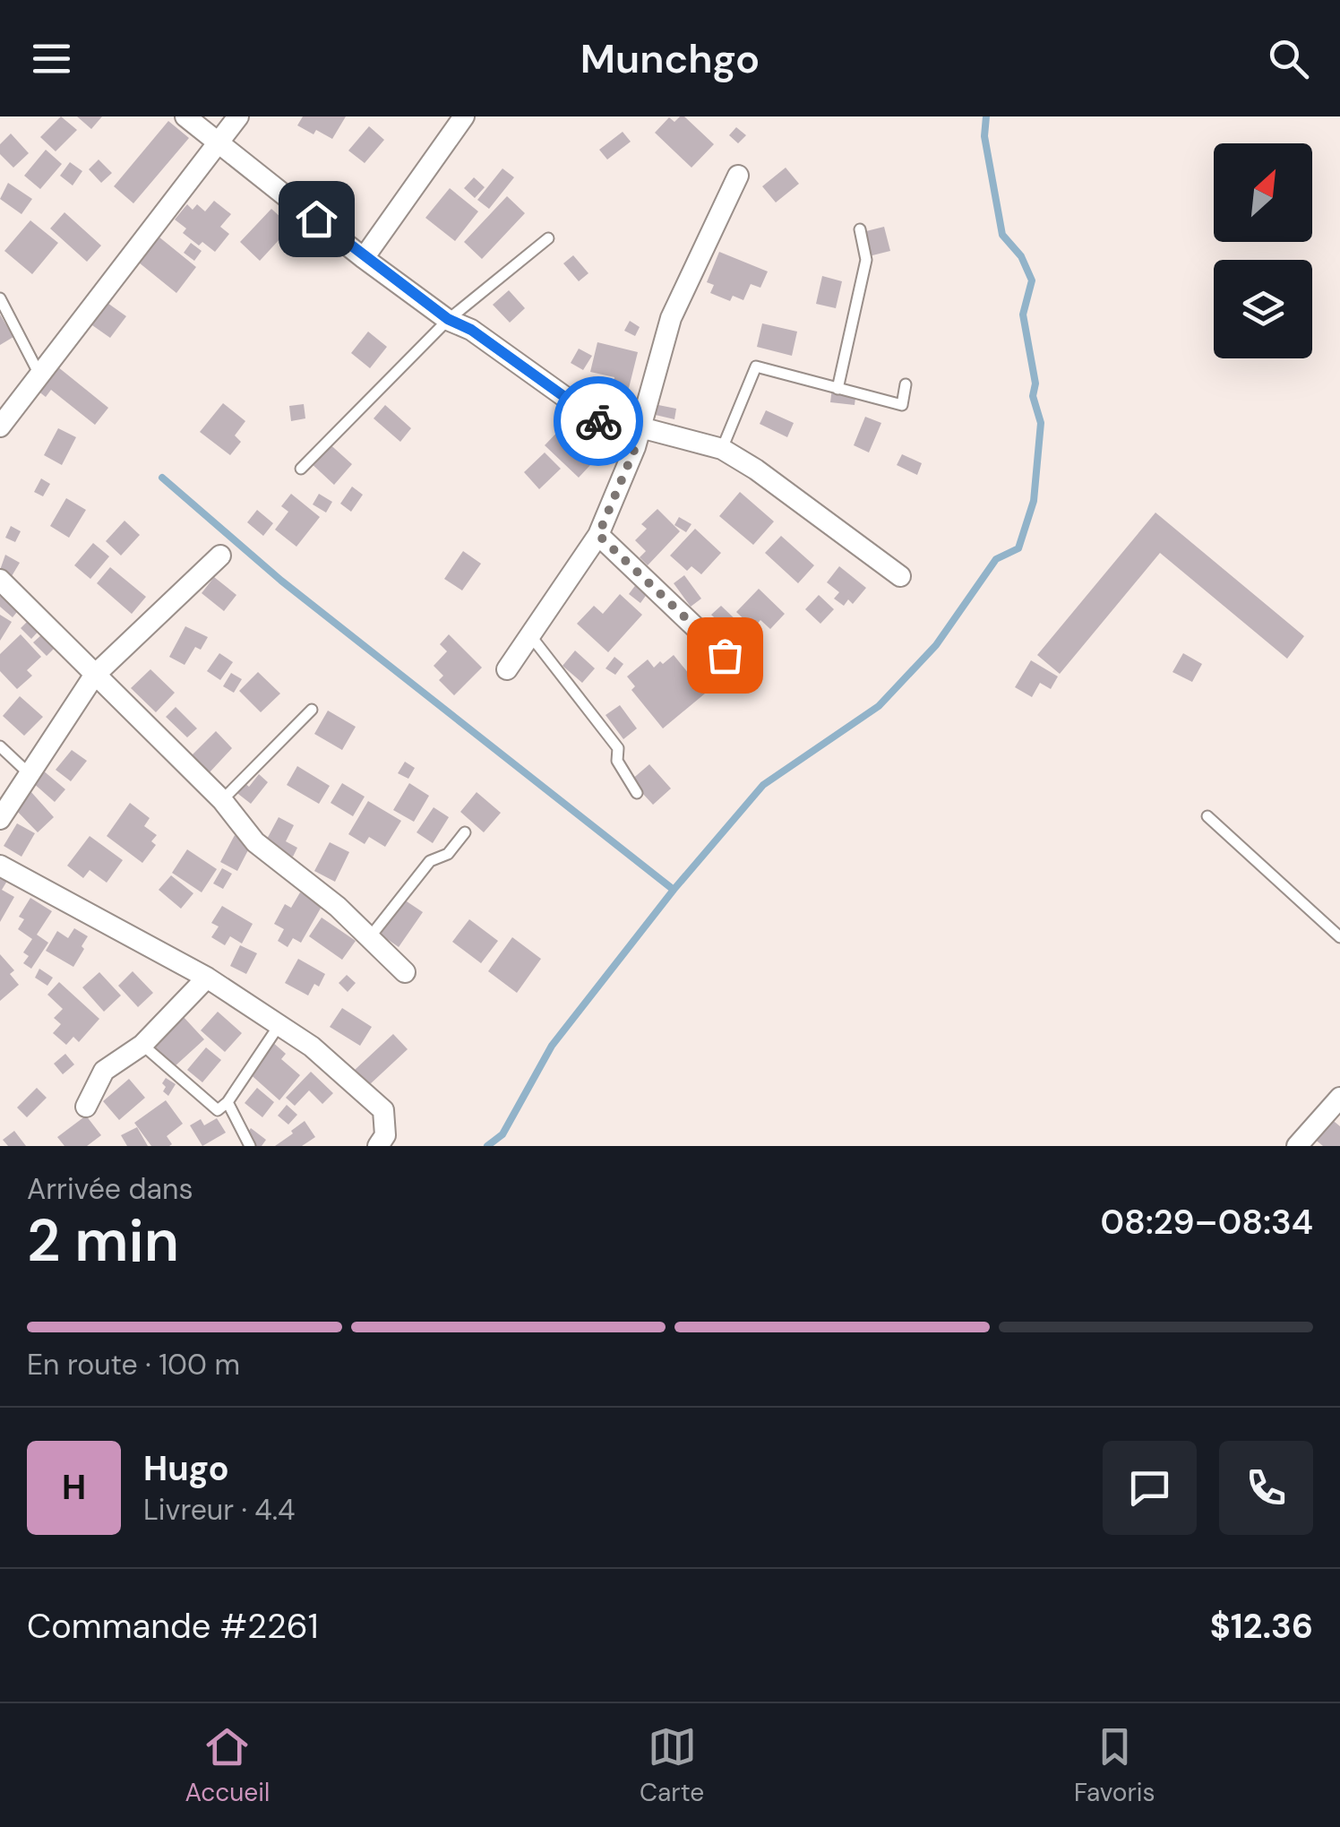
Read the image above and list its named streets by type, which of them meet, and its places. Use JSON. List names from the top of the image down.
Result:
{
  "north": "top right",
  "page": {
    "header": "Munchgo",
    "heading": ["2 min", "Arrivée dans", "08:29–08:34"],
    "panel": [
      "Hugo",
      "Livreur · 4.4",
      "Commande #2261",
      "$12.36"
    ],
    "bar": "En route · 100 m",
    "round": "H",
    "tabs": ["Accueil", "Carte", "Favoris"]
  }
}
